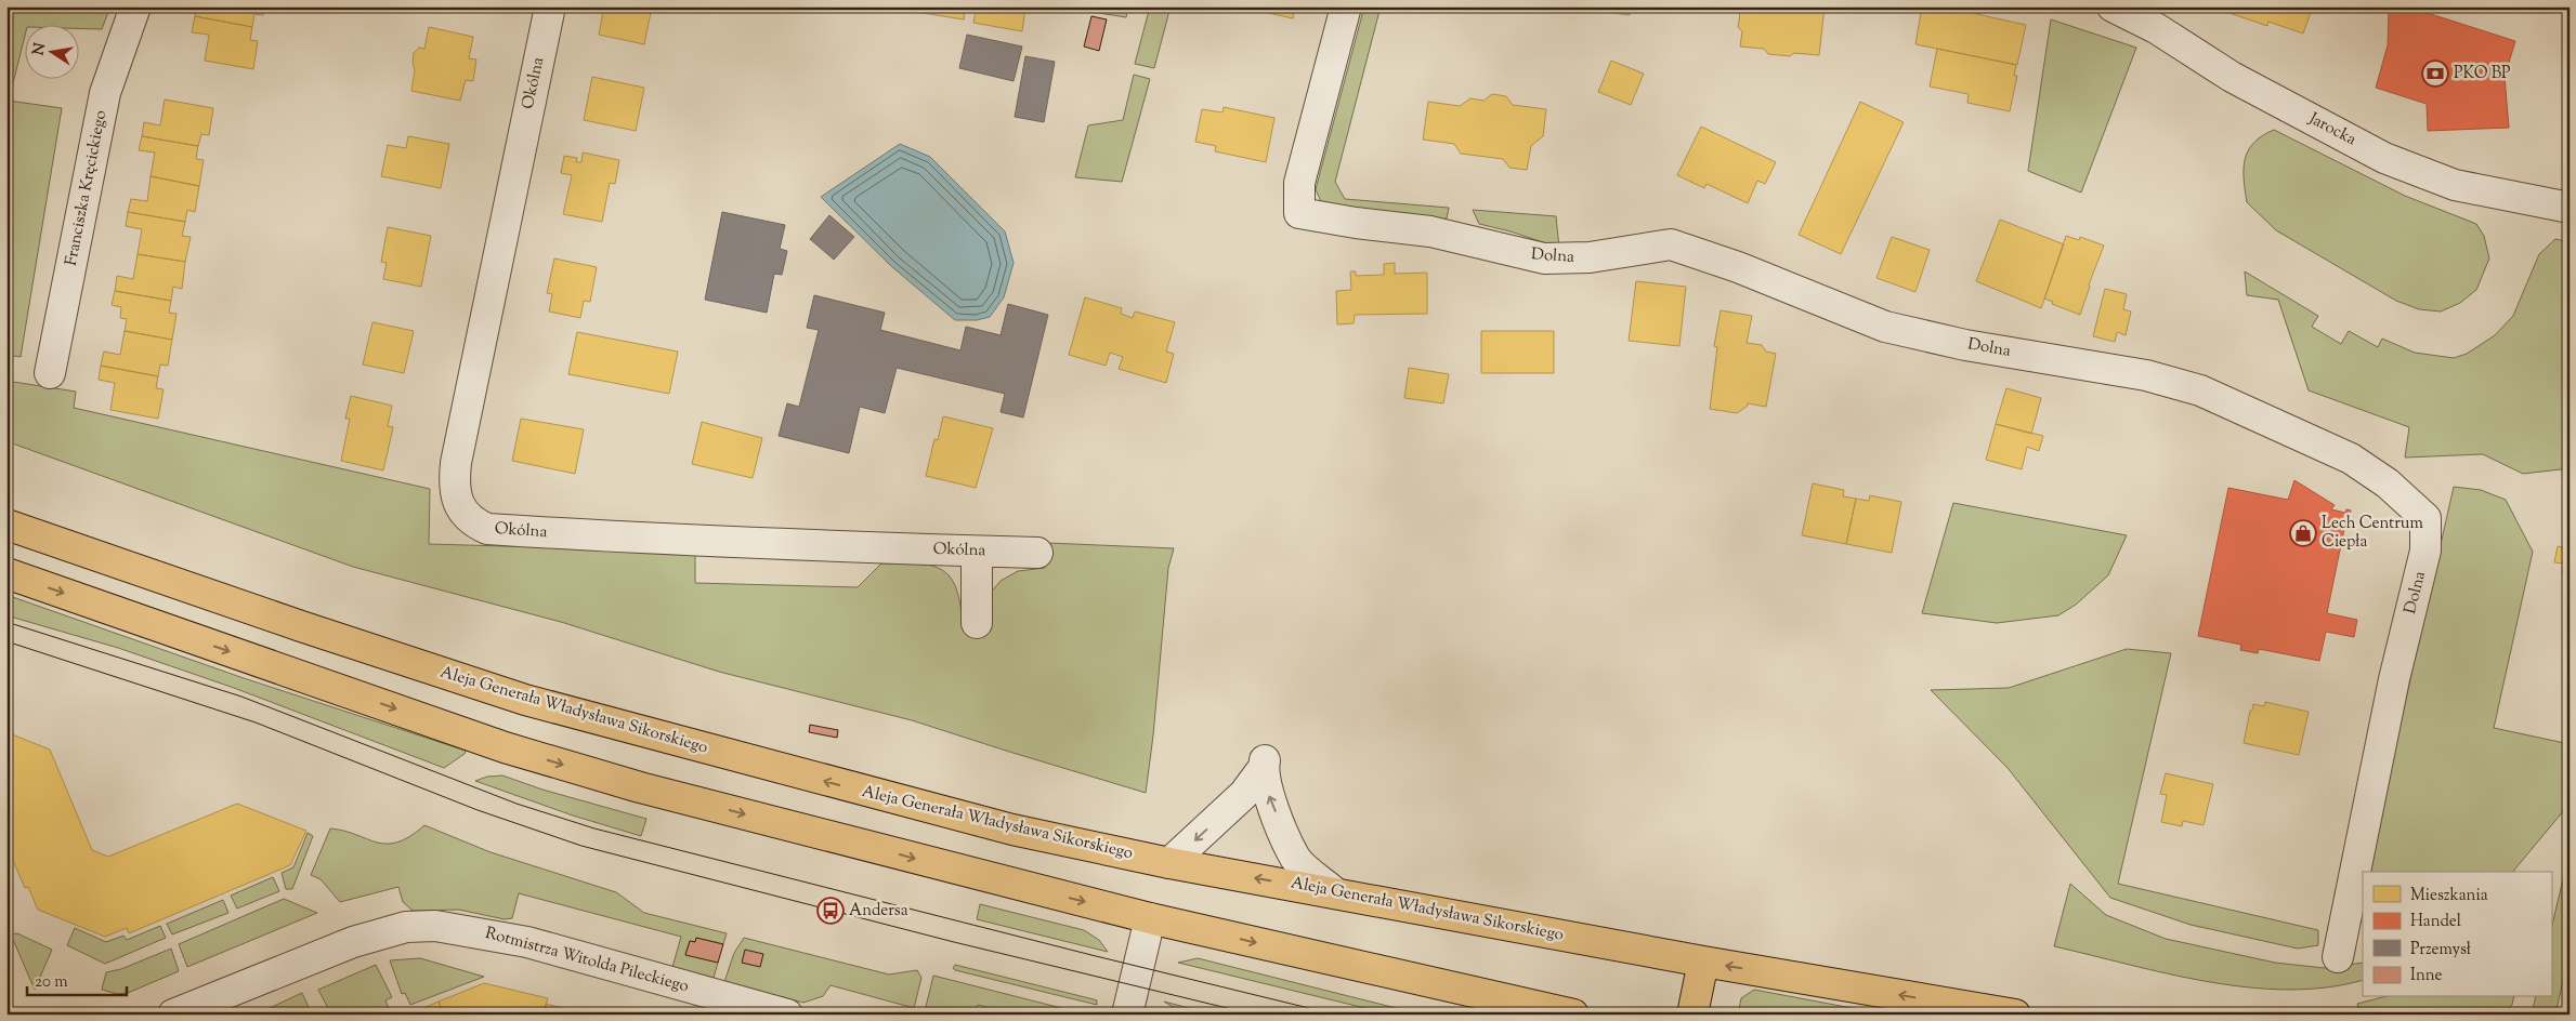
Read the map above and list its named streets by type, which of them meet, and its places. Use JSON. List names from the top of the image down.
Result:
{
  "streets": {
    "main road": ["Aleja Generała Władysława Sikorskiego"],
    "street": [
      "Okólna",
      "Jarocka",
      "Franciszka Kręcickiego",
      "Dolna",
      "Rotmistrza Witolda Pileckiego"
    ]
  },
  "places": {
    "bank": ["PKO BP"],
    "shop": ["Lech Centrum Ciepła"],
    "bus stop": ["Andersa"]
  },
  "legend": [
    "Mieszkania",
    "Handel",
    "Przemysł",
    "Inne"
  ],
  "scale_bar": "20 m",
  "north": "left"
}
